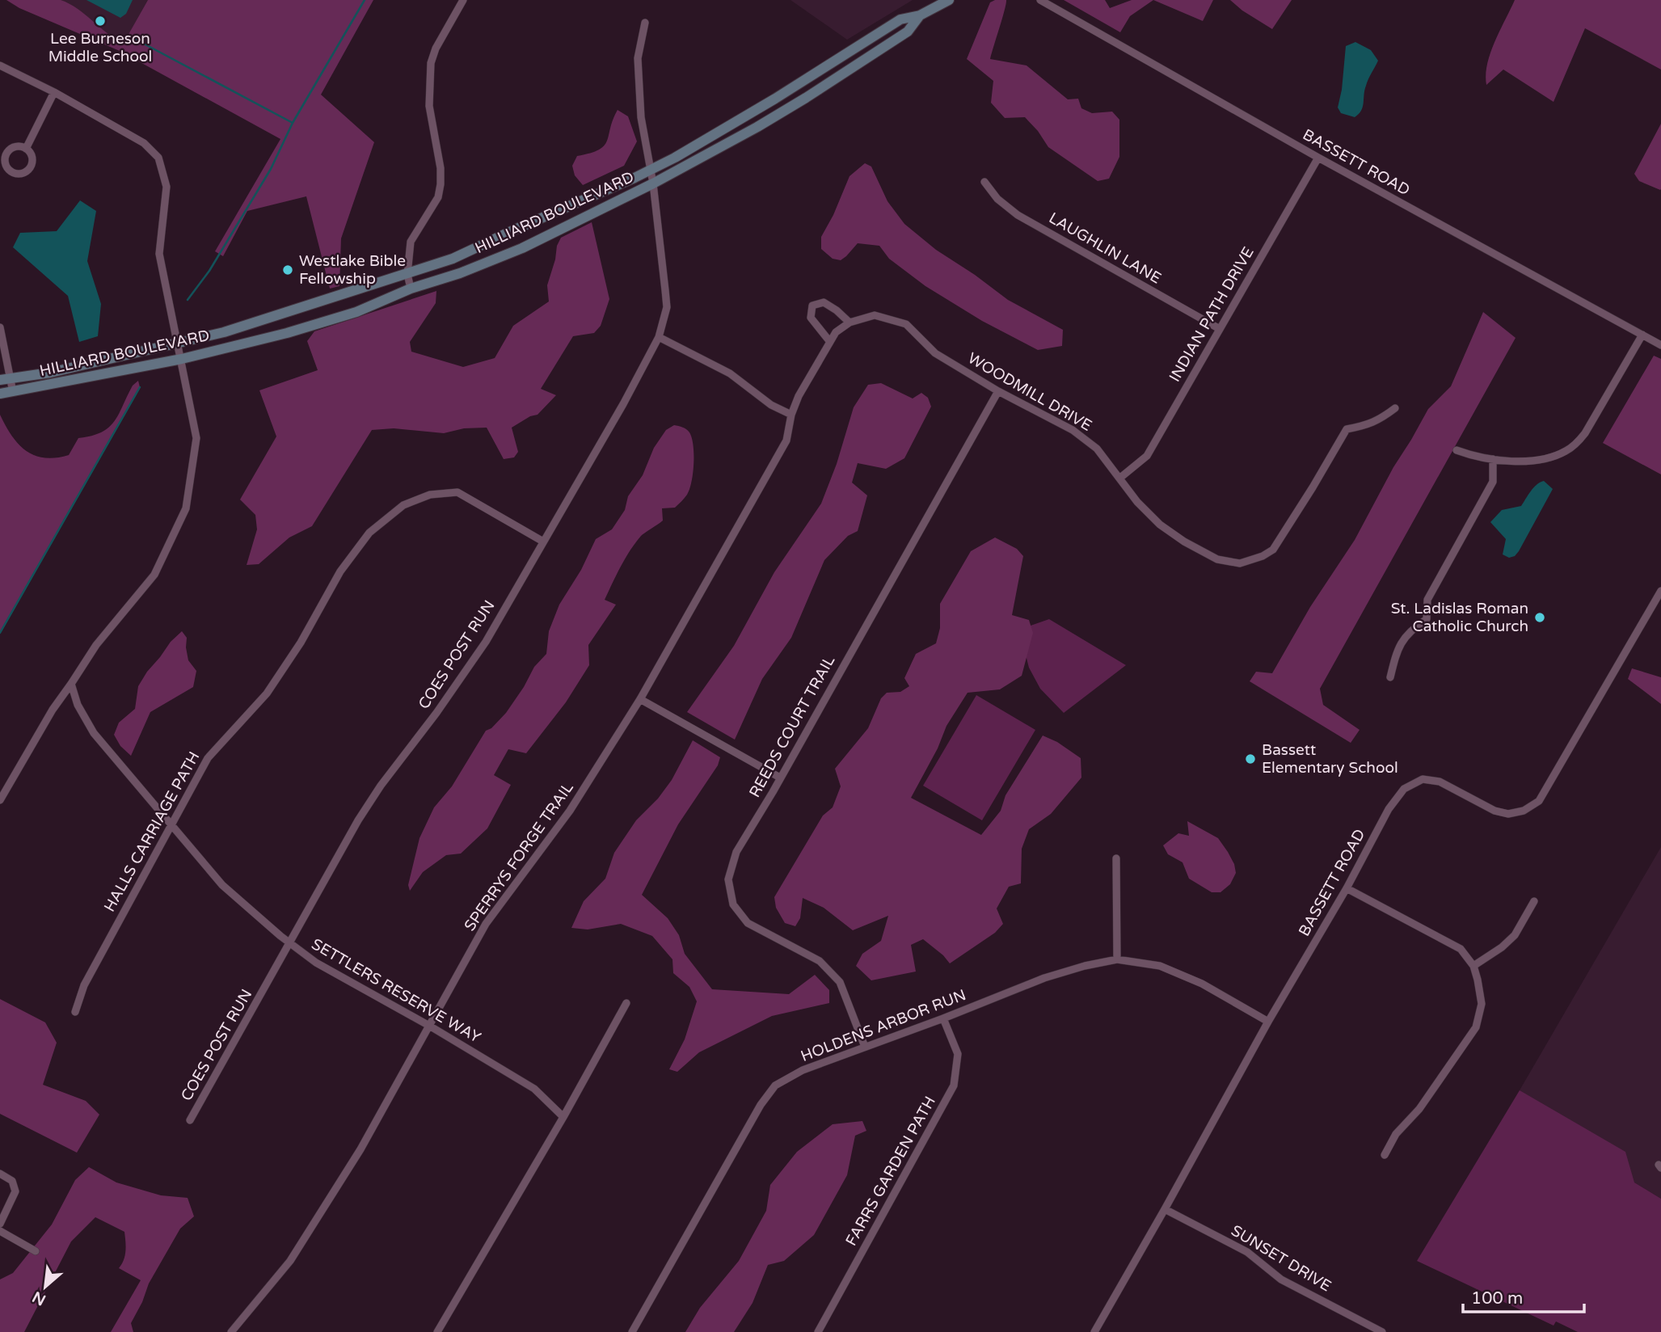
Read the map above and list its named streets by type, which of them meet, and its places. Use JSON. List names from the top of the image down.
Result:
{
  "streets": {
    "main road": ["HILLIARD BOULEVARD"],
    "street": [
      "BASSETT ROAD",
      "LAUGHLIN LANE",
      "INDIAN PATH DRIVE",
      "WOODMILL DRIVE",
      "COES POST RUN",
      "REEDS COURT TRAIL",
      "HALLS CARRIAGE PATH",
      "SPERRYS FORGE TRAIL",
      "SETTLERS RESERVE WAY",
      "HOLDENS ARBOR RUN",
      "FARRS GARDEN PATH",
      "SUNSET DRIVE"
    ]
  },
  "crossings": [
    ["BASSETT ROAD", "INDIAN PATH DRIVE"],
    ["BASSETT ROAD", "HOLDENS ARBOR RUN"],
    ["BASSETT ROAD", "SUNSET DRIVE"],
    ["HILLIARD BOULEVARD", "COES POST RUN"],
    ["LAUGHLIN LANE", "INDIAN PATH DRIVE"],
    ["INDIAN PATH DRIVE", "WOODMILL DRIVE"],
    ["WOODMILL DRIVE", "REEDS COURT TRAIL"],
    ["WOODMILL DRIVE", "SPERRYS FORGE TRAIL"],
    ["COES POST RUN", "HALLS CARRIAGE PATH"],
    ["COES POST RUN", "SETTLERS RESERVE WAY"],
    ["REEDS COURT TRAIL", "HOLDENS ARBOR RUN"],
    ["HALLS CARRIAGE PATH", "SETTLERS RESERVE WAY"],
    ["SPERRYS FORGE TRAIL", "SETTLERS RESERVE WAY"],
    ["HOLDENS ARBOR RUN", "FARRS GARDEN PATH"]
  ],
  "places": [
    "Lee Burneson Middle School",
    "Westlake Bible Fellowship",
    "St. Ladislas Roman Catholic Church",
    "Bassett Elementary School"
  ],
  "scale_bar": "100 m",
  "north": "bottom left"
}
